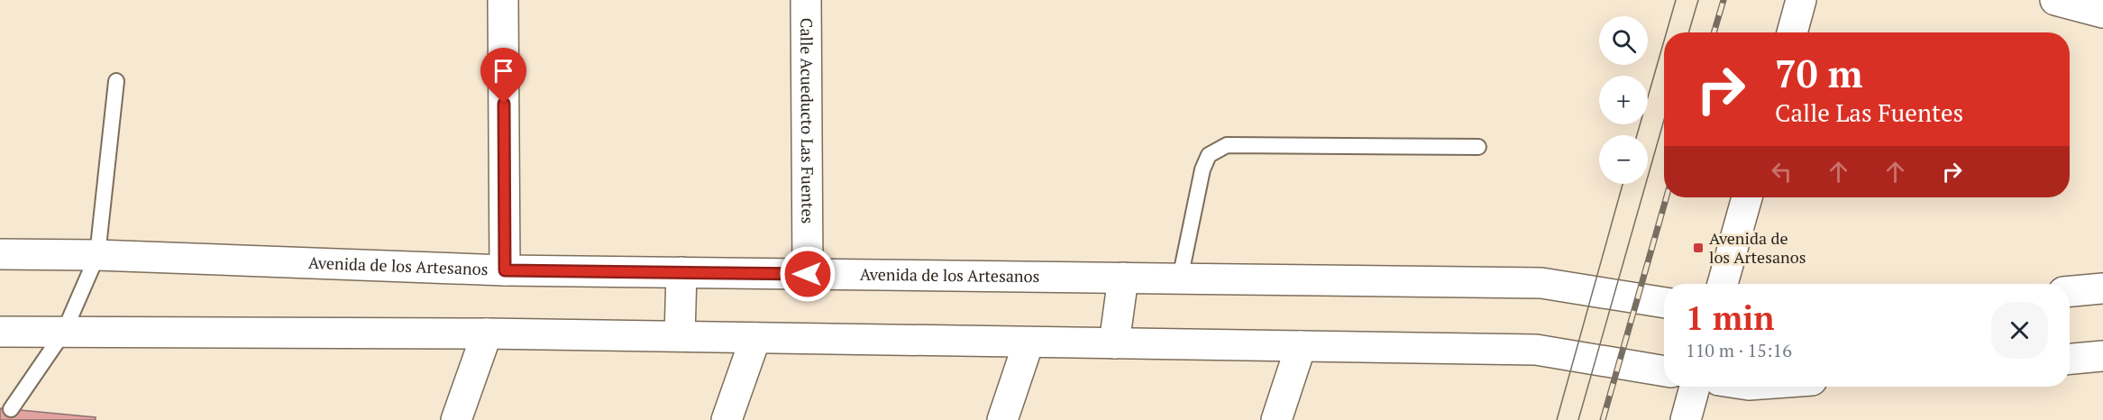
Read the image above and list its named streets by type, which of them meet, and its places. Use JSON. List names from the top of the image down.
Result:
{
  "streets": {
    "street": ["Calle Acueducto Las Fuentes", "Avenida de los Artesanos"]
  },
  "crossings": [
    ["Calle Acueducto Las Fuentes", "Avenida de los Artesanos"]
  ],
  "places": {
    "transit": ["Avenida de los Artesanos"]
  },
  "page": {
    "map_buttons": ["+", "−"],
    "turn": ["70 m", "Calle Las Fuentes"],
    "heading": ["1 min", "110 m · 15:16"]
  }
}
